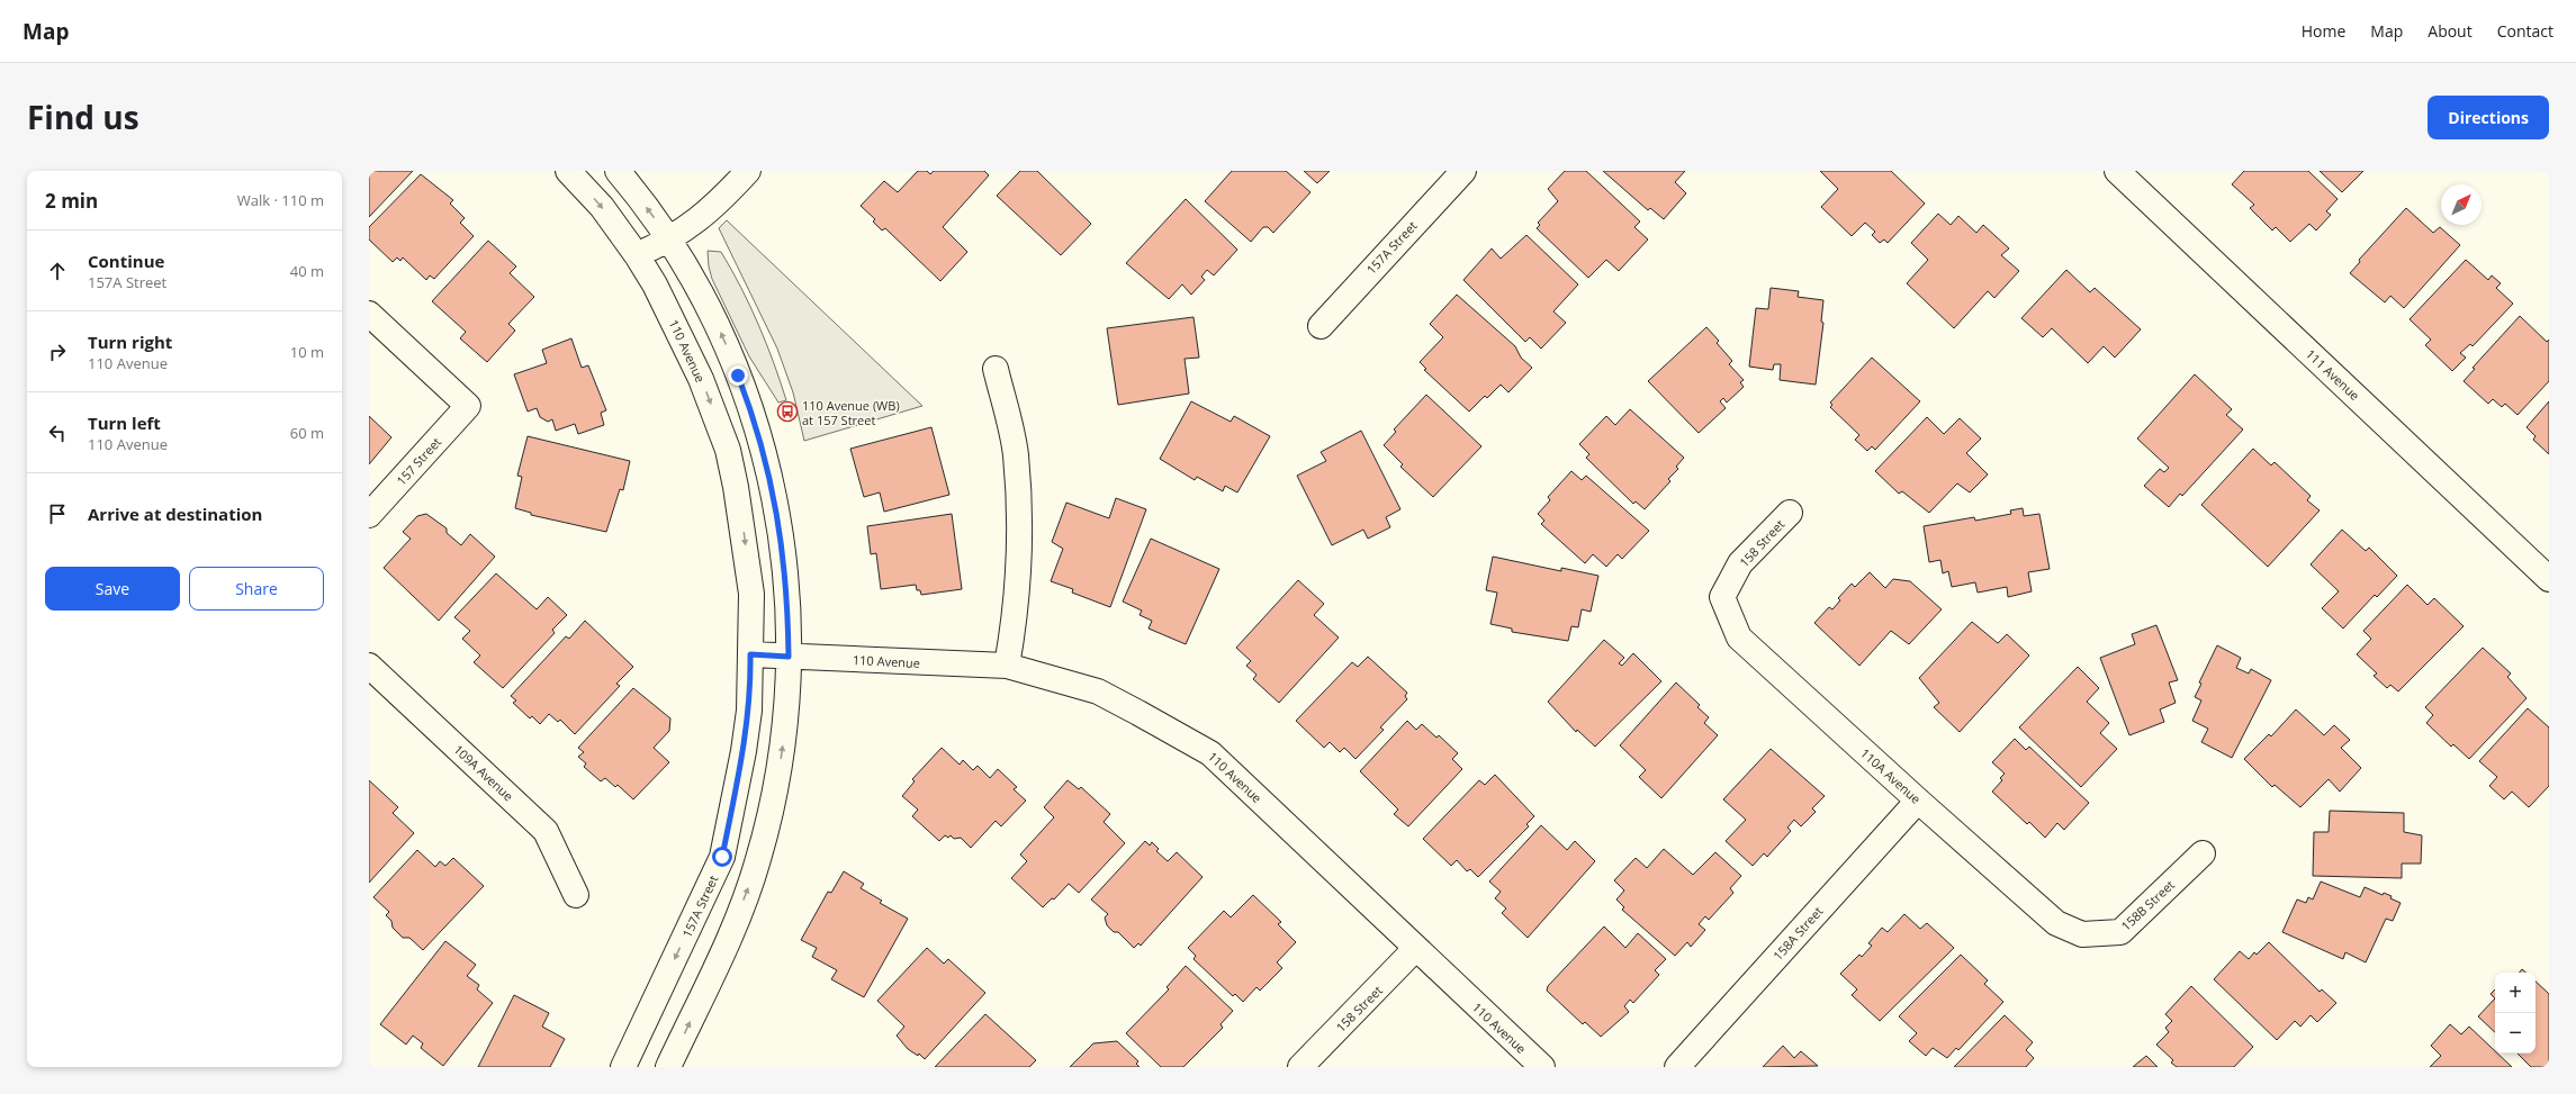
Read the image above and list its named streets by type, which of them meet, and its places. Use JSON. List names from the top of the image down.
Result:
{
  "streets": {
    "street": [
      "157A Street",
      "110 Avenue",
      "111 Avenue",
      "157 Street",
      "158 Street",
      "109A Avenue",
      "110A Avenue",
      "158B Street",
      "158A Street"
    ]
  },
  "crossings": [
    ["157A Street", "110 Avenue"],
    ["110 Avenue", "158 Street"],
    ["158 Street", "110A Avenue"],
    ["110A Avenue", "158B Street"],
    ["110A Avenue", "158A Street"]
  ],
  "places": {
    "bus stop": ["110 Avenue (WB) at 157 Street"]
  },
  "north": "top right",
  "page": {
    "header": "Map",
    "nav": [
      "Home",
      "Map",
      "About",
      "Contact"
    ],
    "title": "Find us",
    "buttons": [
      "Directions",
      ["Save", "Share"]
    ],
    "heading": ["2 min", "Walk · 110 m"],
    "list": [
      ["Continue", "157A Street", "40 m"],
      ["Turn right", "110 Avenue", "10 m"],
      ["Turn left", "110 Avenue", "60 m"],
      "Arrive at destination"
    ],
    "map_buttons": ["+", "−"]
  }
}
